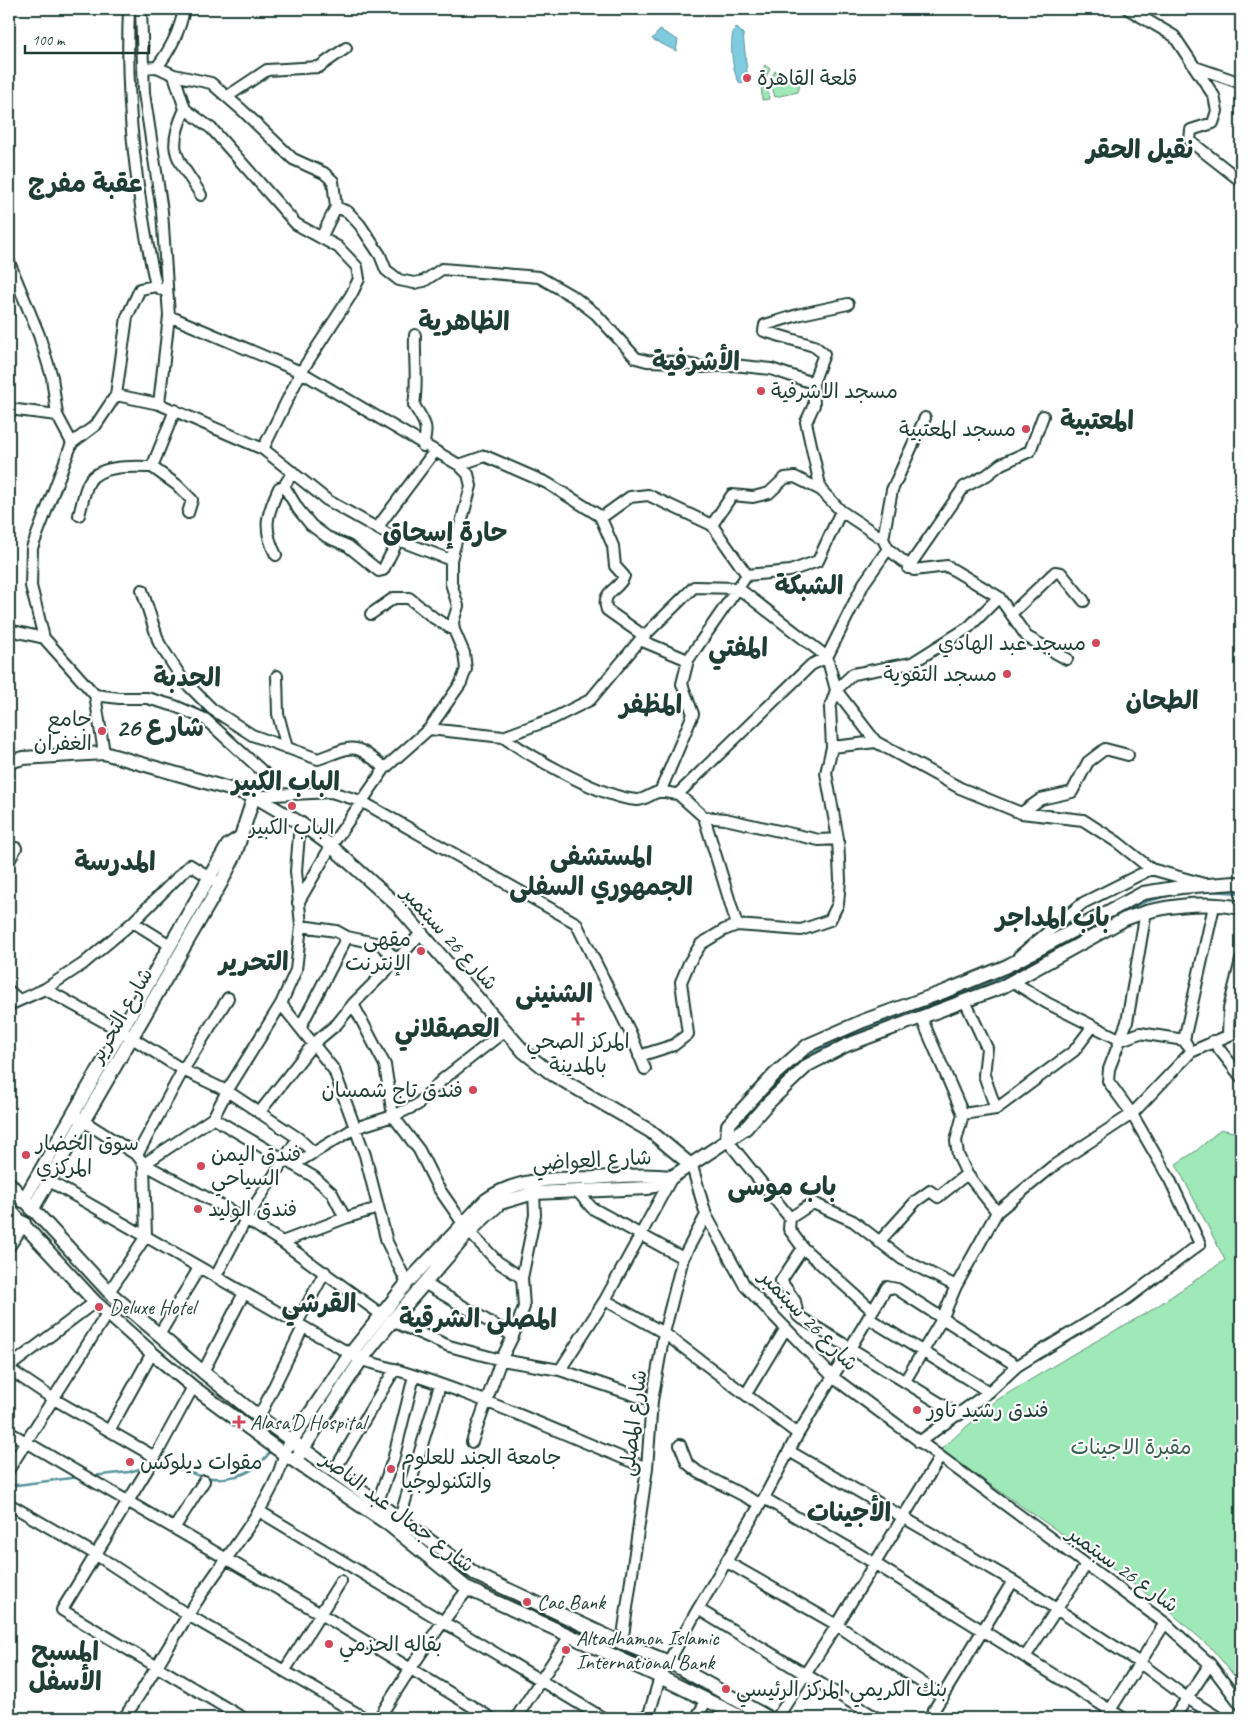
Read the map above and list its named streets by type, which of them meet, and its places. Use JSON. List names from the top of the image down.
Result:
{
  "streets": {
    "main road": [
      "شارع 26 سبتمبر",
      "شارع التحرير",
      "شارع العواضي",
      "شارع جمال عبد الناصر"
    ],
    "street": ["شارع المصلى"]
  },
  "crossings": [
    ["شارع 26 سبتمبر", "شارع التحرير"],
    ["شارع 26 سبتمبر", "شارع المصلى"],
    ["شارع التحرير", "شارع جمال عبد الناصر"],
    ["شارع العواضي", "شارع جمال عبد الناصر"],
    ["شارع المصلى", "شارع جمال عبد الناصر"]
  ],
  "districts": [
    "نقيل الحقر",
    "عقبة مفرج",
    "الظاهرية",
    "الأشرفية",
    "المعتبية",
    "حارة إسحاق",
    "الشبكة",
    "المفتي",
    "الحدبة",
    "الطحان",
    "المظفر",
    "شارع 26",
    "الباب الكبير",
    "المستشفى الجمهوري السفلى",
    "المدرسة",
    "باب المداجر",
    "التحرير",
    "الشنينى",
    "العصقلاني",
    "باب موسى",
    "القرشي",
    "المصلى الشرقية",
    "الأجينات",
    "المسبح الأسفل"
  ],
  "parks": ["مقبرة الاجينات"],
  "places": {
    "other": [
      "قلعة القاهرة",
      "مسجد الاشرفية",
      "مسجد المعتبية",
      "مسجد عبد الهادي",
      "مسجد التقوية",
      "جامع الغفران",
      "الباب الكبير",
      "مقهى الإنترنت",
      "فندق تاج شمسان",
      "سوق الخضار المركزي",
      "فندق اليمن السياحي",
      "فندق الوليد",
      "Deluxe Hotel",
      "فندق رشيد تاور",
      "مقوات ديلوكس",
      "جامعة الجند للعلوم والتكنولوجيا",
      "Cac Bank",
      "بقاله الحزمي",
      "Altadhamon Islamic International Bank",
      "بنك الكريمي المركز الرئيسي"
    ],
    "health": ["المركز الصحي بالمدينة", "Alasa'D Hospital"]
  },
  "scale_bar": "100 m"
}
